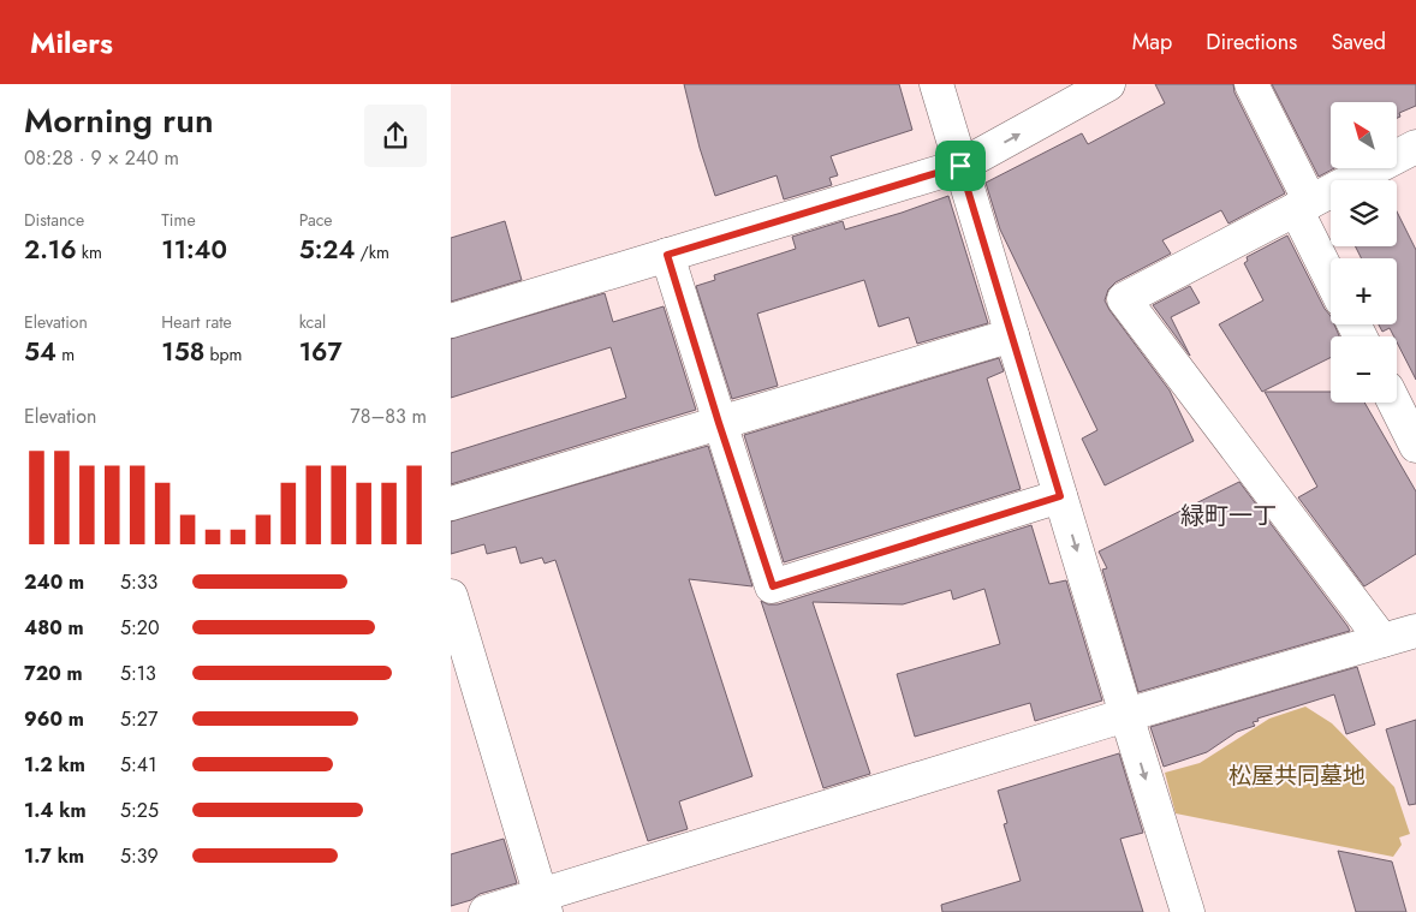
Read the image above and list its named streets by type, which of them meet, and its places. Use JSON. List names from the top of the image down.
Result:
{
  "districts": ["緑町一丁"],
  "parks": ["松屋共同墓地"],
  "north": "top left",
  "page": {
    "header": "Milers",
    "nav": ["Map", "Directions", "Saved"],
    "heading": ["Morning run", "08:28 · 9 × 240 m"],
    "map_buttons": ["+", "−"],
    "stats": [
      ["Distance", "2.16 km"],
      ["Time", "11:40"],
      ["Pace", "5:24 /km"],
      ["Elevation", "54 m"],
      ["Heart rate", "158 bpm"],
      ["kcal", "167"]
    ],
    "chart": ["Elevation", "78–83 m"],
    "list": [
      {
        "name": "240 m",
        "note": "5:33"
      },
      {
        "name": "480 m",
        "note": "5:20"
      },
      {
        "name": "720 m",
        "note": "5:13"
      },
      {
        "name": "960 m",
        "note": "5:27"
      },
      {
        "name": "1.2 km",
        "note": "5:41"
      },
      {
        "name": "1.4 km",
        "note": "5:25"
      },
      {
        "name": "1.7 km",
        "note": "5:39"
      }
    ]
  }
}
